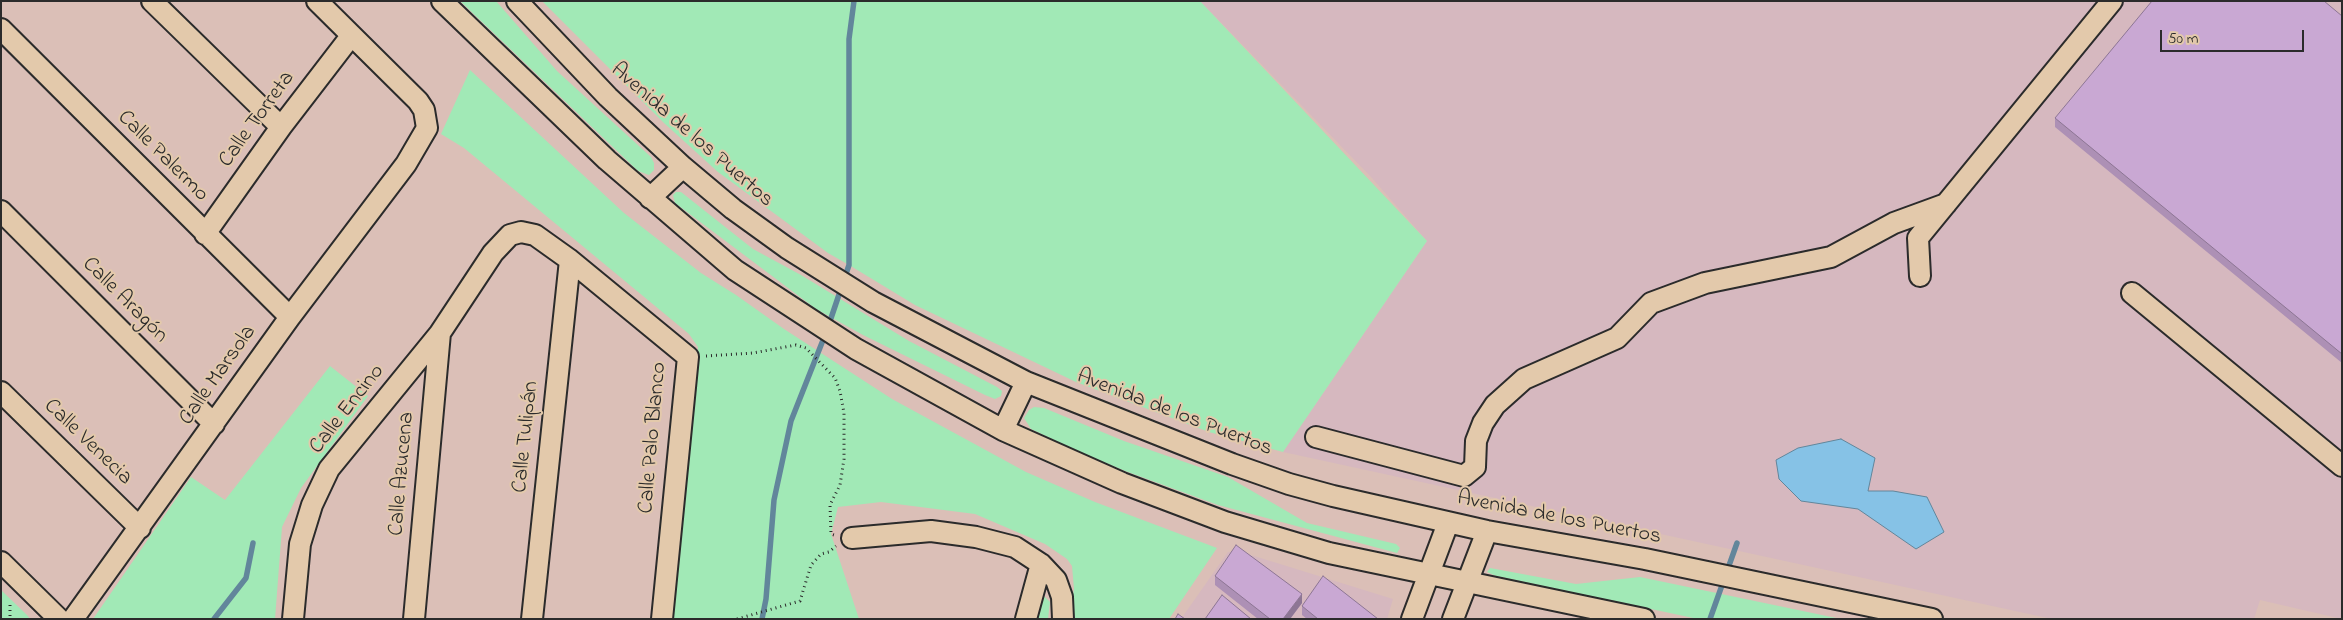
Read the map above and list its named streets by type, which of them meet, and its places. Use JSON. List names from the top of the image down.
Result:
{
  "streets": {
    "street": [
      "Calle Torreta",
      "Avenida de los Puertos",
      "Calle Palermo",
      "Calle Aragón",
      "Calle Marsola",
      "Calle Encino",
      "Calle Tulipán",
      "Calle Palo Blanco",
      "Calle Venecia",
      "Calle Azucena"
    ]
  },
  "crossings": [
    ["Calle Torreta", "Calle Palermo"],
    ["Calle Torreta", "Calle Marsola"],
    ["Calle Palermo", "Calle Marsola"],
    ["Calle Aragón", "Calle Marsola"],
    ["Calle Marsola", "Calle Venecia"],
    ["Calle Encino", "Calle Palo Blanco"],
    ["Calle Encino", "Calle Azucena"],
    ["Calle Tulipán", "Calle Palo Blanco"]
  ],
  "scale_bar": "50 m"
}
